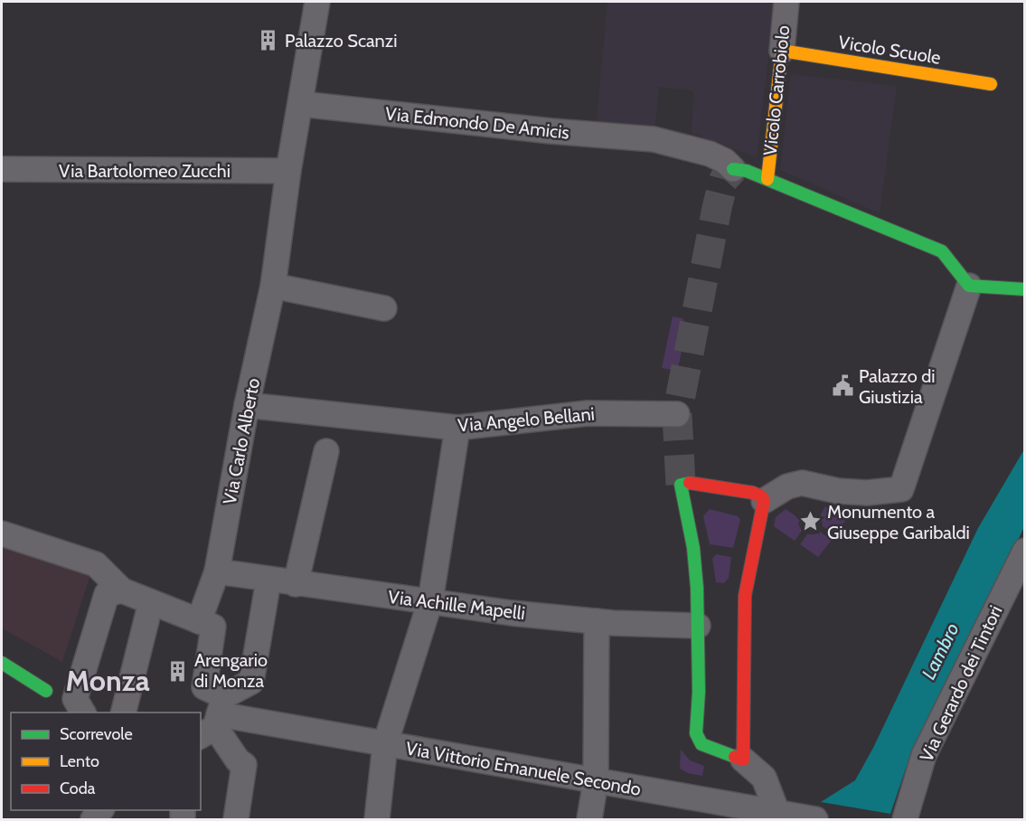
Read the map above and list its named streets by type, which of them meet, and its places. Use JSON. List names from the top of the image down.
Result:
{
  "streets": {
    "street": [
      "Vicolo Scuole",
      "Vicolo Carrobiolo",
      "Via Edmondo De Amicis",
      "Via Bartolomeo Zucchi",
      "Via Angelo Bellani",
      "Via Carlo Alberto",
      "Via Achille Mapelli",
      "Via Gerardo dei Tintori",
      "Via Vittorio Emanuele Secondo"
    ]
  },
  "crossings": [
    ["Vicolo Scuole", "Vicolo Carrobiolo"],
    ["Via Edmondo De Amicis", "Via Carlo Alberto"],
    ["Via Bartolomeo Zucchi", "Via Carlo Alberto"],
    ["Via Angelo Bellani", "Via Carlo Alberto"],
    ["Via Carlo Alberto", "Via Achille Mapelli"]
  ],
  "districts": ["Monza"],
  "water": ["Lambro"],
  "places": {
    "building": ["Palazzo Scanzi", "Arengario di Monza"],
    "public building": ["Palazzo di Giustizia"],
    "place": ["Monumento a Giuseppe Garibaldi"]
  },
  "legend": ["Scorrevole", "Lento", "Coda"]
}
